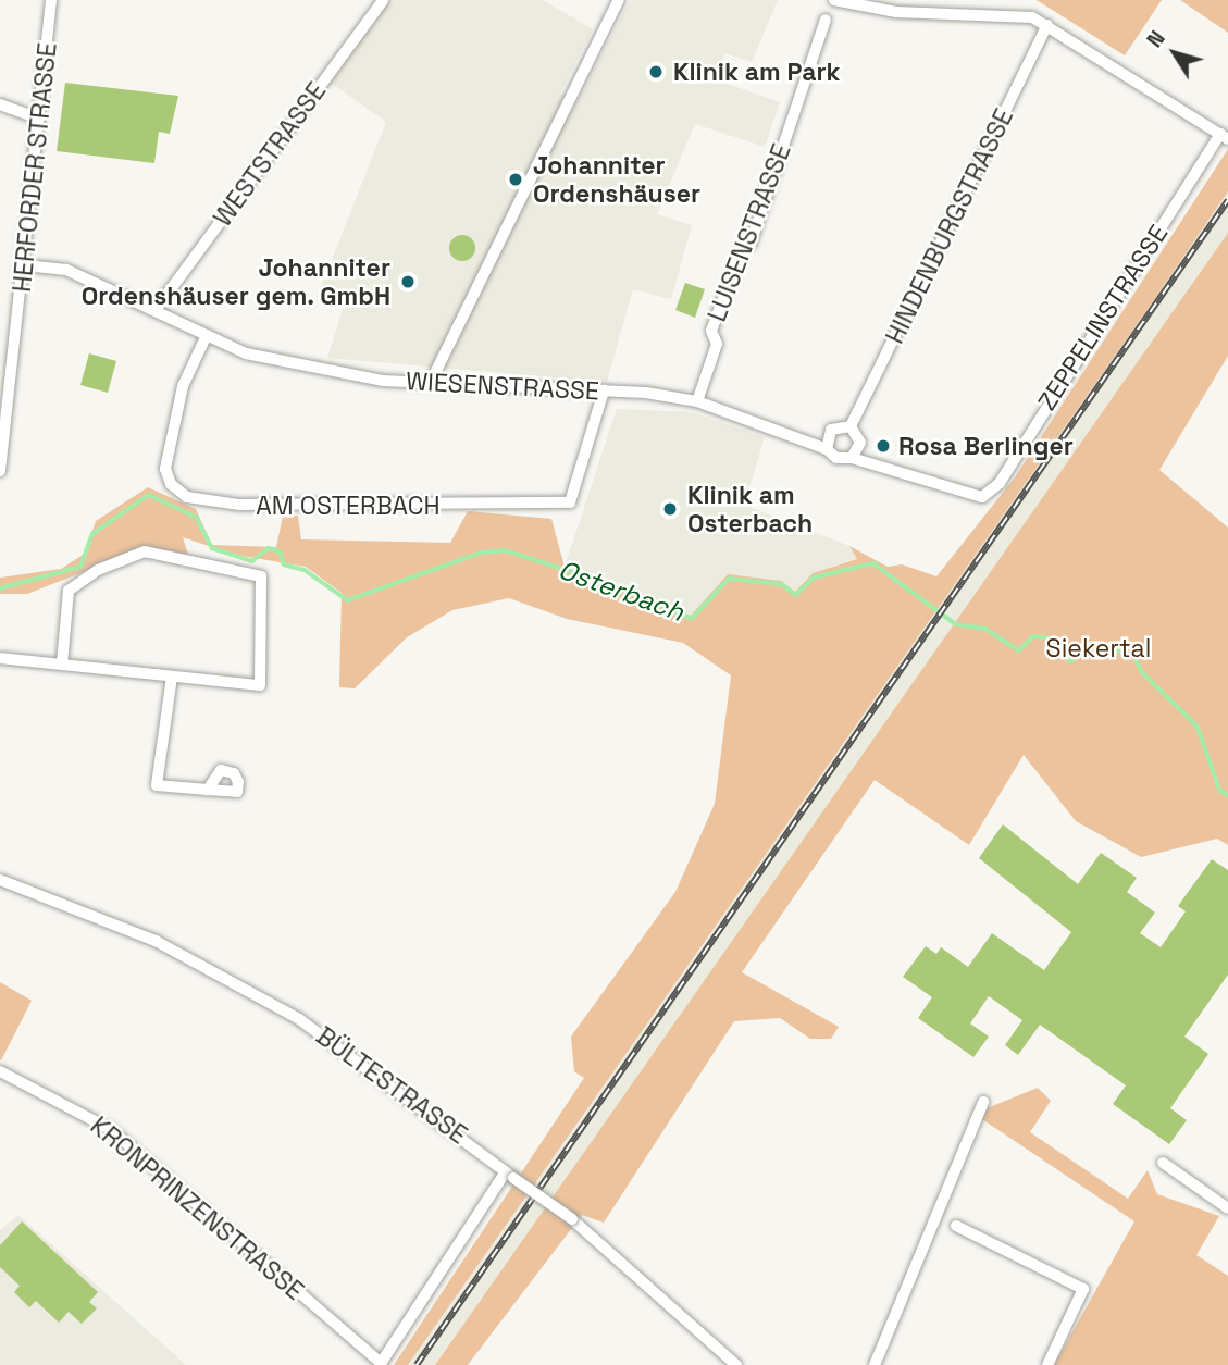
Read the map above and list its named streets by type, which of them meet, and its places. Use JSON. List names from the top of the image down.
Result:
{
  "streets": {
    "street": [
      "WESTSTRASSE",
      "HERFORDER STRASSE",
      "HINDENBURGSTRASSE",
      "LUISENSTRASSE",
      "ZEPPELINSTRASSE",
      "WIESENSTRASSE",
      "AM OSTERBACH",
      "BÜLTESTRASSE",
      "KRONPRINZENSTRASSE"
    ]
  },
  "crossings": [
    ["WESTSTRASSE", "WIESENSTRASSE"],
    ["HERFORDER STRASSE", "WIESENSTRASSE"],
    ["HINDENBURGSTRASSE", "WIESENSTRASSE"],
    ["LUISENSTRASSE", "WIESENSTRASSE"],
    ["ZEPPELINSTRASSE", "WIESENSTRASSE"],
    ["WIESENSTRASSE", "AM OSTERBACH"],
    ["BÜLTESTRASSE", "KRONPRINZENSTRASSE"]
  ],
  "water": ["Osterbach"],
  "parks": ["Siekertal"],
  "places": [
    "Klinik am Park",
    "Johanniter Ordenshäuser",
    "Johanniter Ordenshäuser gem. GmbH",
    "Rosa Berlinger",
    "Klinik am Osterbach"
  ],
  "north": "top left"
}
